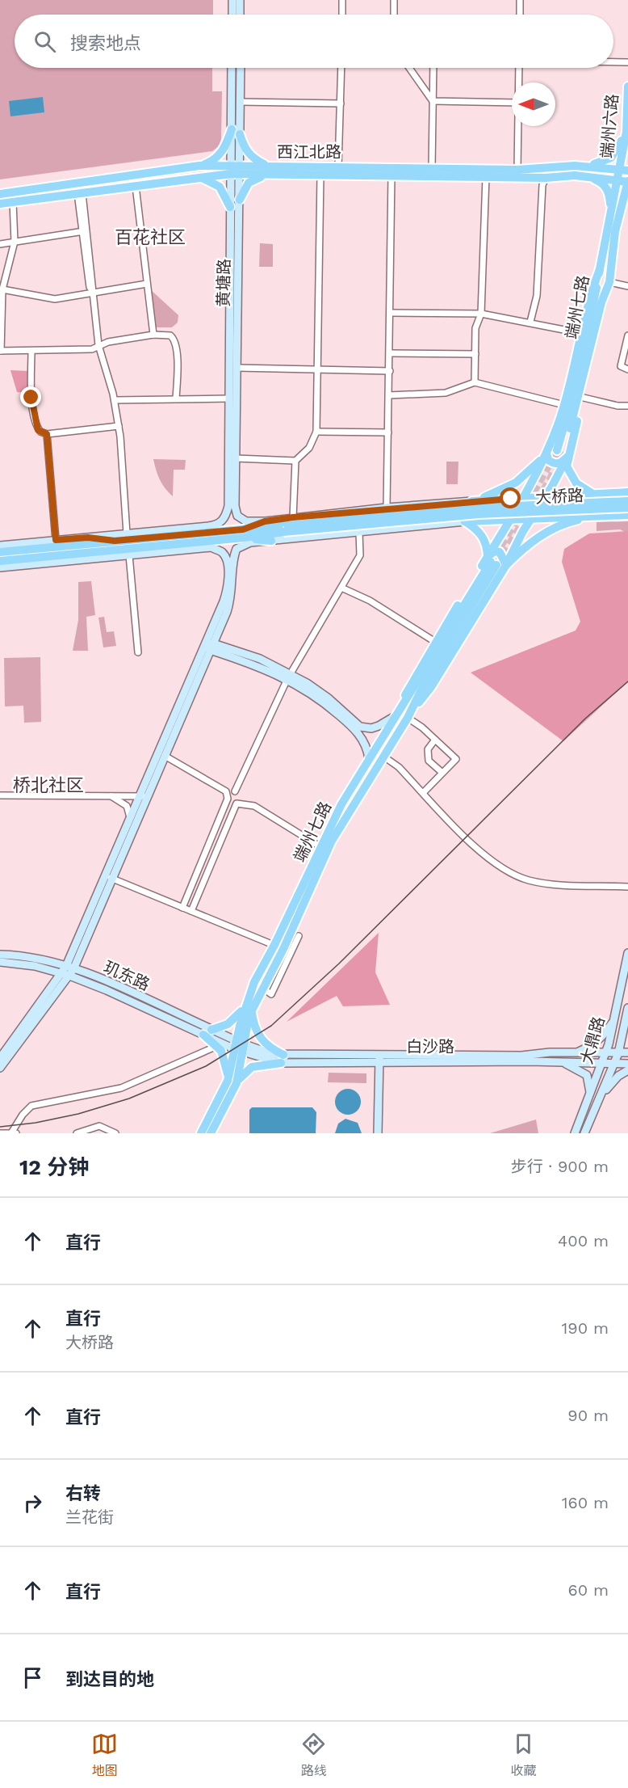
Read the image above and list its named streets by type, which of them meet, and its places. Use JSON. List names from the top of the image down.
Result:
{
  "streets": {
    "main road": [
      "端州六路",
      "西江北路",
      "端州七路",
      "大桥路"
    ],
    "street": [
      "黄塘路",
      "玑东路",
      "大鼎路",
      "白沙路"
    ]
  },
  "crossings": [
    ["端州六路", "西江北路"],
    ["端州六路", "端州七路"],
    ["西江北路", "黄塘路"],
    ["西江北路", "端州七路"],
    ["端州七路", "玑东路"],
    ["端州七路", "白沙路"],
    ["玑东路", "白沙路"],
    ["大鼎路", "白沙路"]
  ],
  "districts": ["百花社区", "桥北社区"],
  "north": "left",
  "page": {
    "search": "搜索地点",
    "heading": ["12 分钟", "步行 · 900 m"],
    "list": [
      ["直行", "400 m"],
      ["直行", "大桥路", "190 m"],
      ["直行", "90 m"],
      ["右转", "兰花街", "160 m"],
      ["直行", "60 m"],
      "到达目的地"
    ],
    "nav": ["地图", "路线", "收藏"]
  }
}
